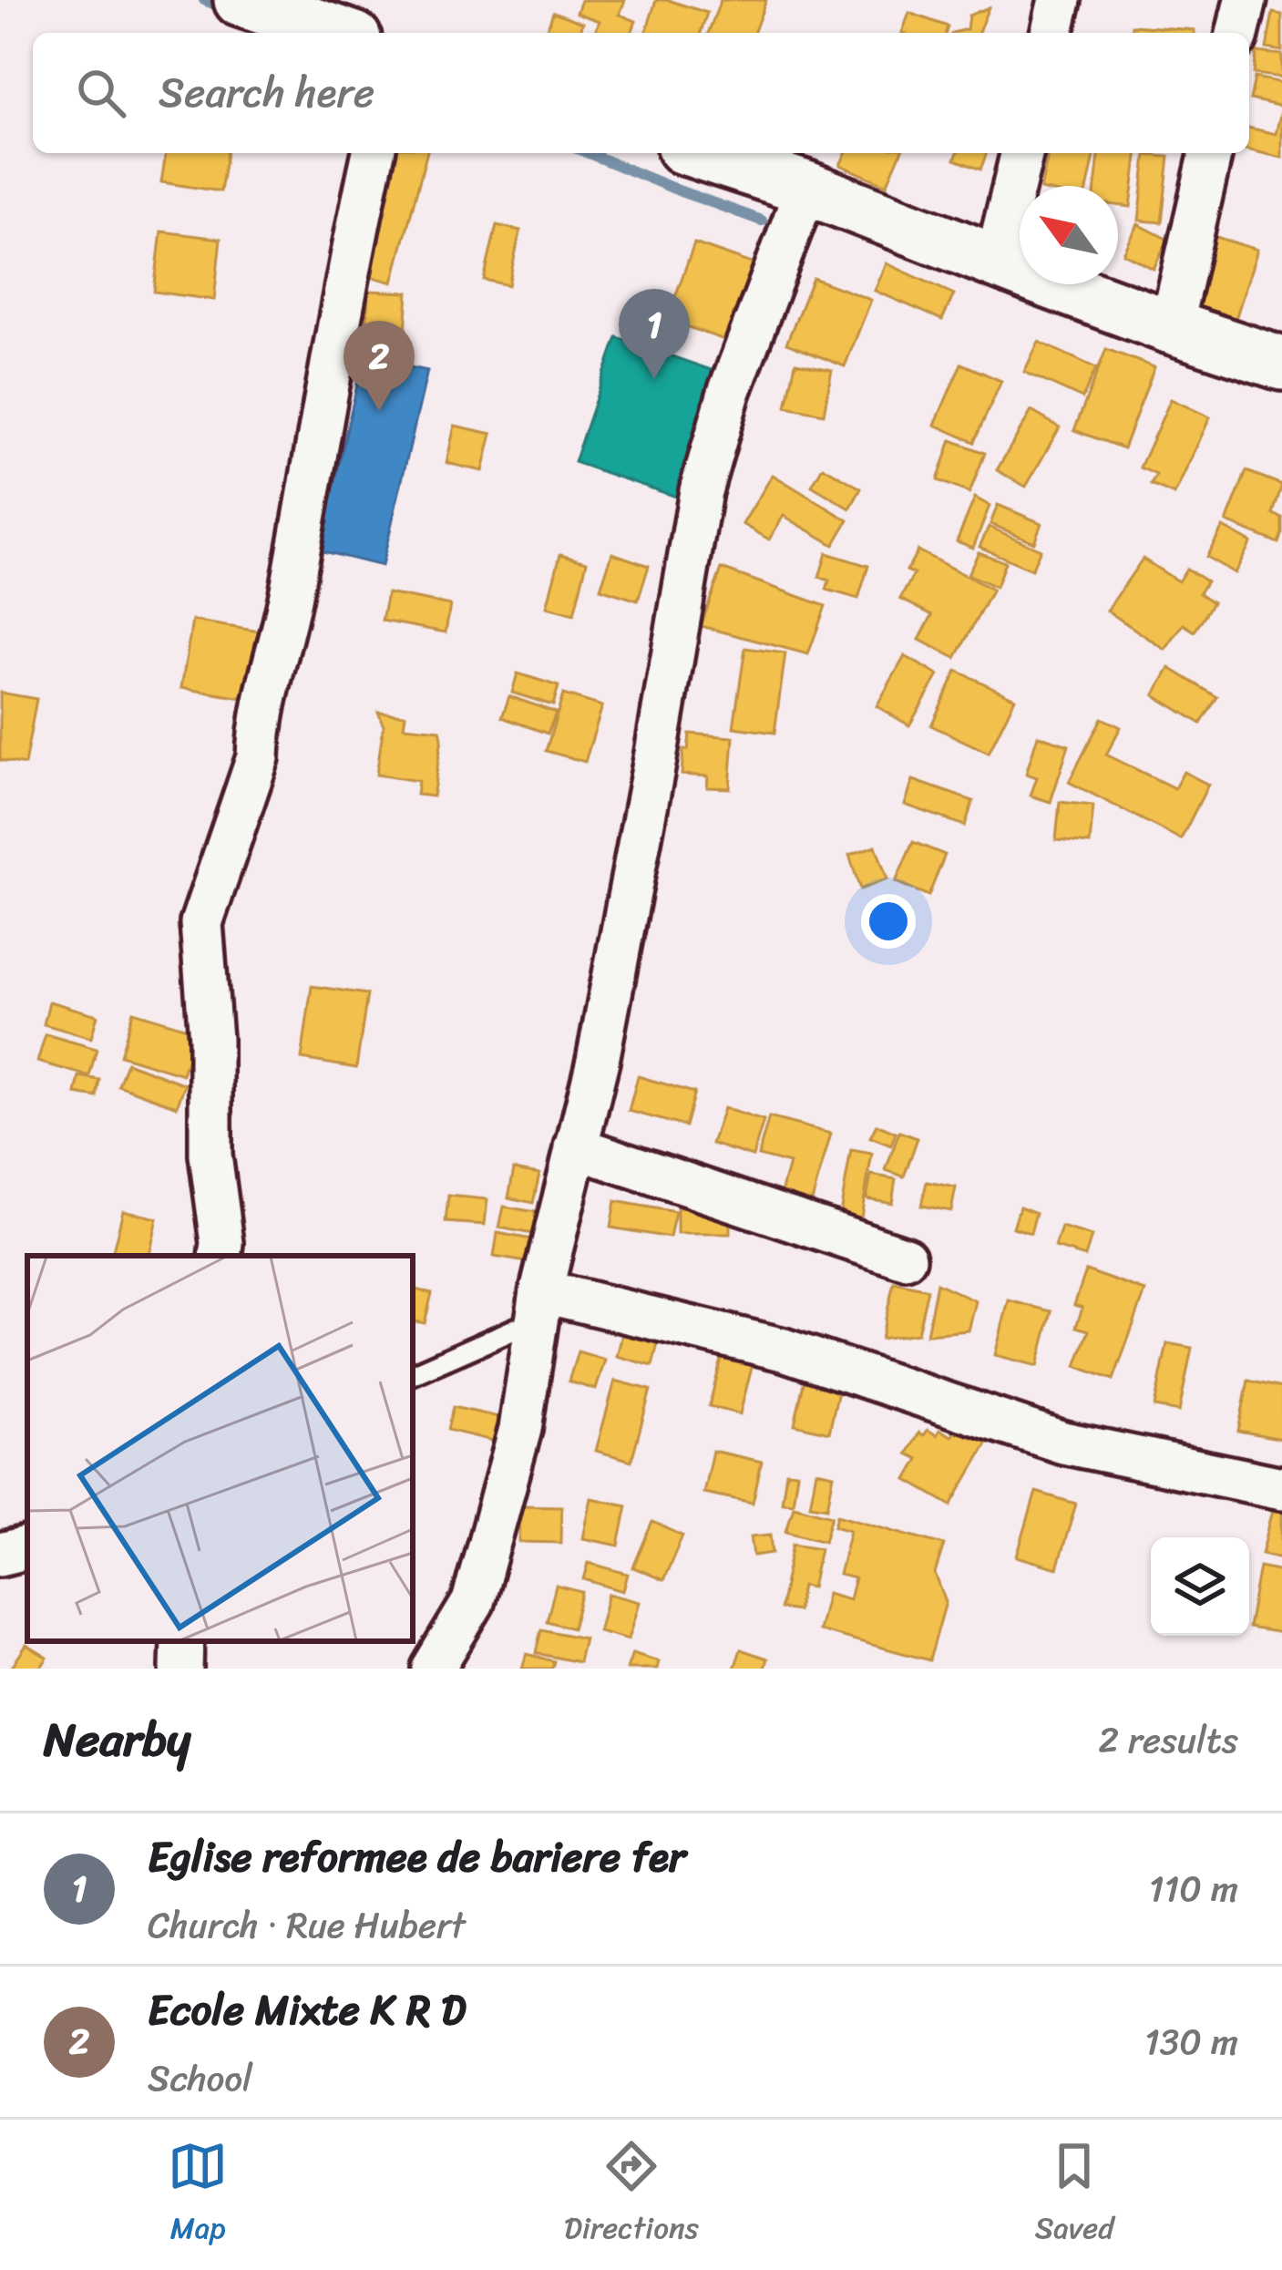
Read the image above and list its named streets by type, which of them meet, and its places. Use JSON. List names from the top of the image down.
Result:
{
  "north": "top left",
  "page": {
    "search": "Search here",
    "pins": ["1", "2"],
    "heading": ["Nearby", "2 results"],
    "list": [
      {
        "mark": "1",
        "name": "Eglise reformee de bariere fer",
        "note": "Church · Rue Hubert",
        "value": "110 m"
      },
      {
        "mark": "2",
        "name": "Ecole Mixte K R D",
        "note": "School",
        "value": "130 m"
      }
    ],
    "nav": ["Map", "Directions", "Saved"]
  }
}
